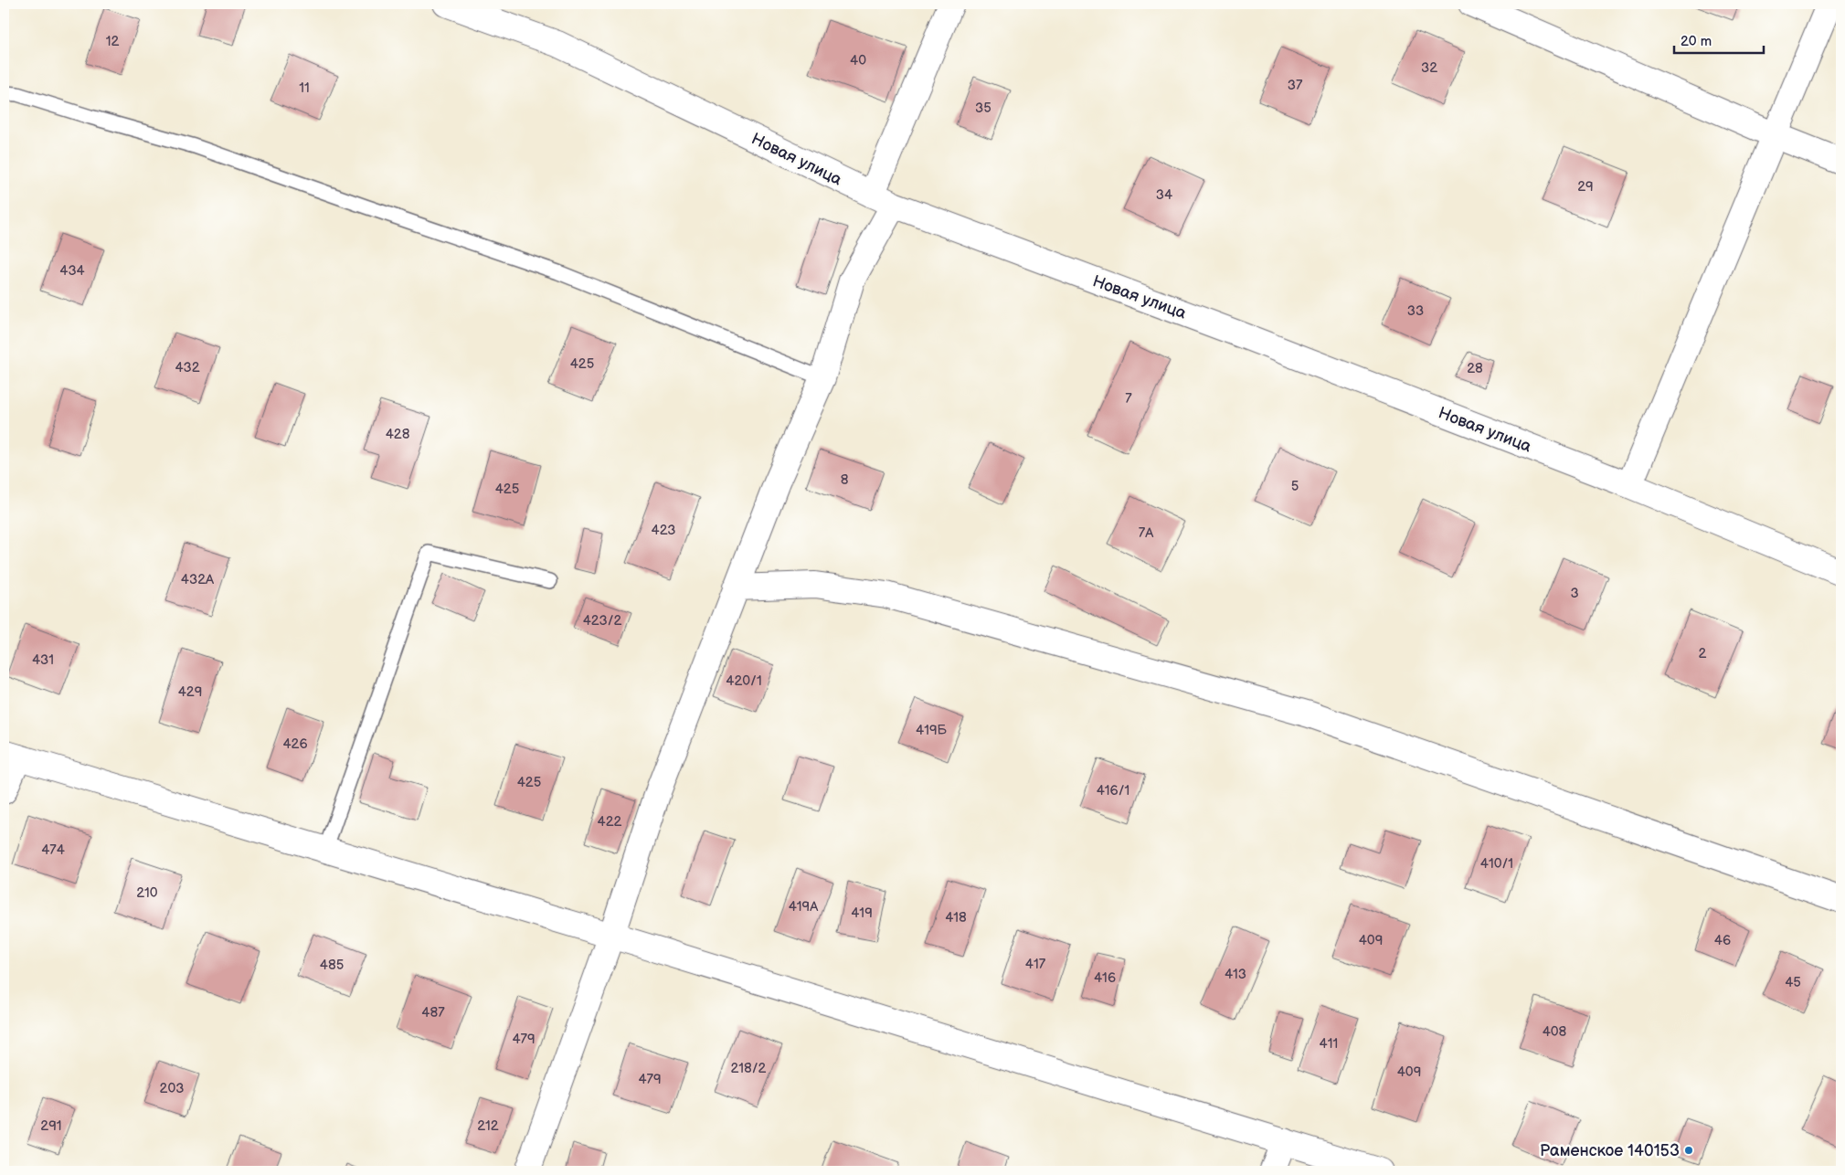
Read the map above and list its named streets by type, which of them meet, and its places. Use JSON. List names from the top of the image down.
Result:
{
  "streets": {
    "street": ["Новая улица"]
  },
  "places": ["Раменское 140153"],
  "house_numbers": [
    "12",
    "40",
    "32",
    "37",
    "11",
    "35",
    "29",
    "34",
    "434",
    "33",
    "425",
    "432",
    "28",
    "7",
    "428",
    "8",
    "5",
    "425",
    "423",
    "7А",
    "432А",
    "3",
    "423/2",
    "2",
    "431",
    "420/1",
    "429",
    "419Б",
    "426",
    "425",
    "416/1",
    "422",
    "474",
    "410/1",
    "210",
    "419А",
    "419",
    "418",
    "409",
    "46",
    "417",
    "485",
    "413",
    "416",
    "45",
    "487",
    "408",
    "479",
    "411",
    "218/2",
    "409",
    "479",
    "203",
    "291",
    "212"
  ],
  "scale_bar": "20 m"
}
